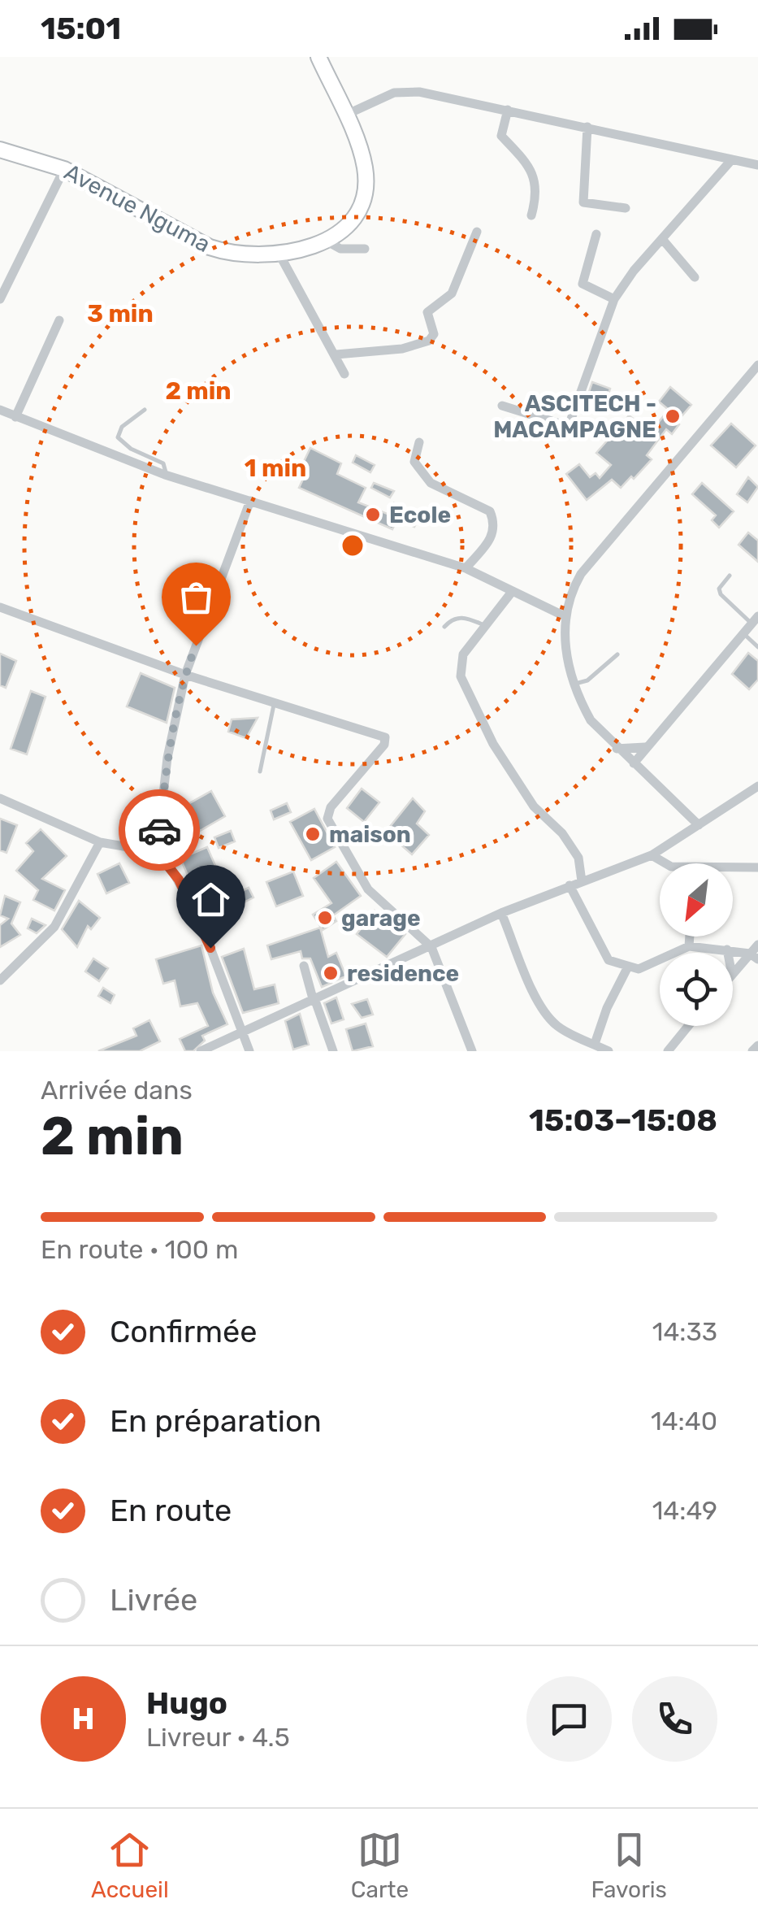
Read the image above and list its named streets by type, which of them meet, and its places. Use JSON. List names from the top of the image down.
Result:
{
  "streets": {
    "main road": ["Avenue Nguma"]
  },
  "places": [
    "ASCITECH - MACAMPAGNE",
    "Ecole",
    "maison",
    "garage",
    "residence"
  ],
  "north": "bottom left",
  "page": {
    "status": "15:01",
    "heading": ["2 min", "Arrivée dans", "15:03–15:08"],
    "panel": ["Hugo", "Livreur · 4.5"],
    "bar": "En route · 100 m",
    "list": [
      ["Confirmée", "14:33"],
      ["En préparation", "14:40"],
      ["En route", "14:49"],
      "Livrée"
    ],
    "round": "H",
    "tabs": ["Accueil", "Carte", "Favoris"]
  },
  "rings": ["3 min", "2 min", "1 min"]
}
